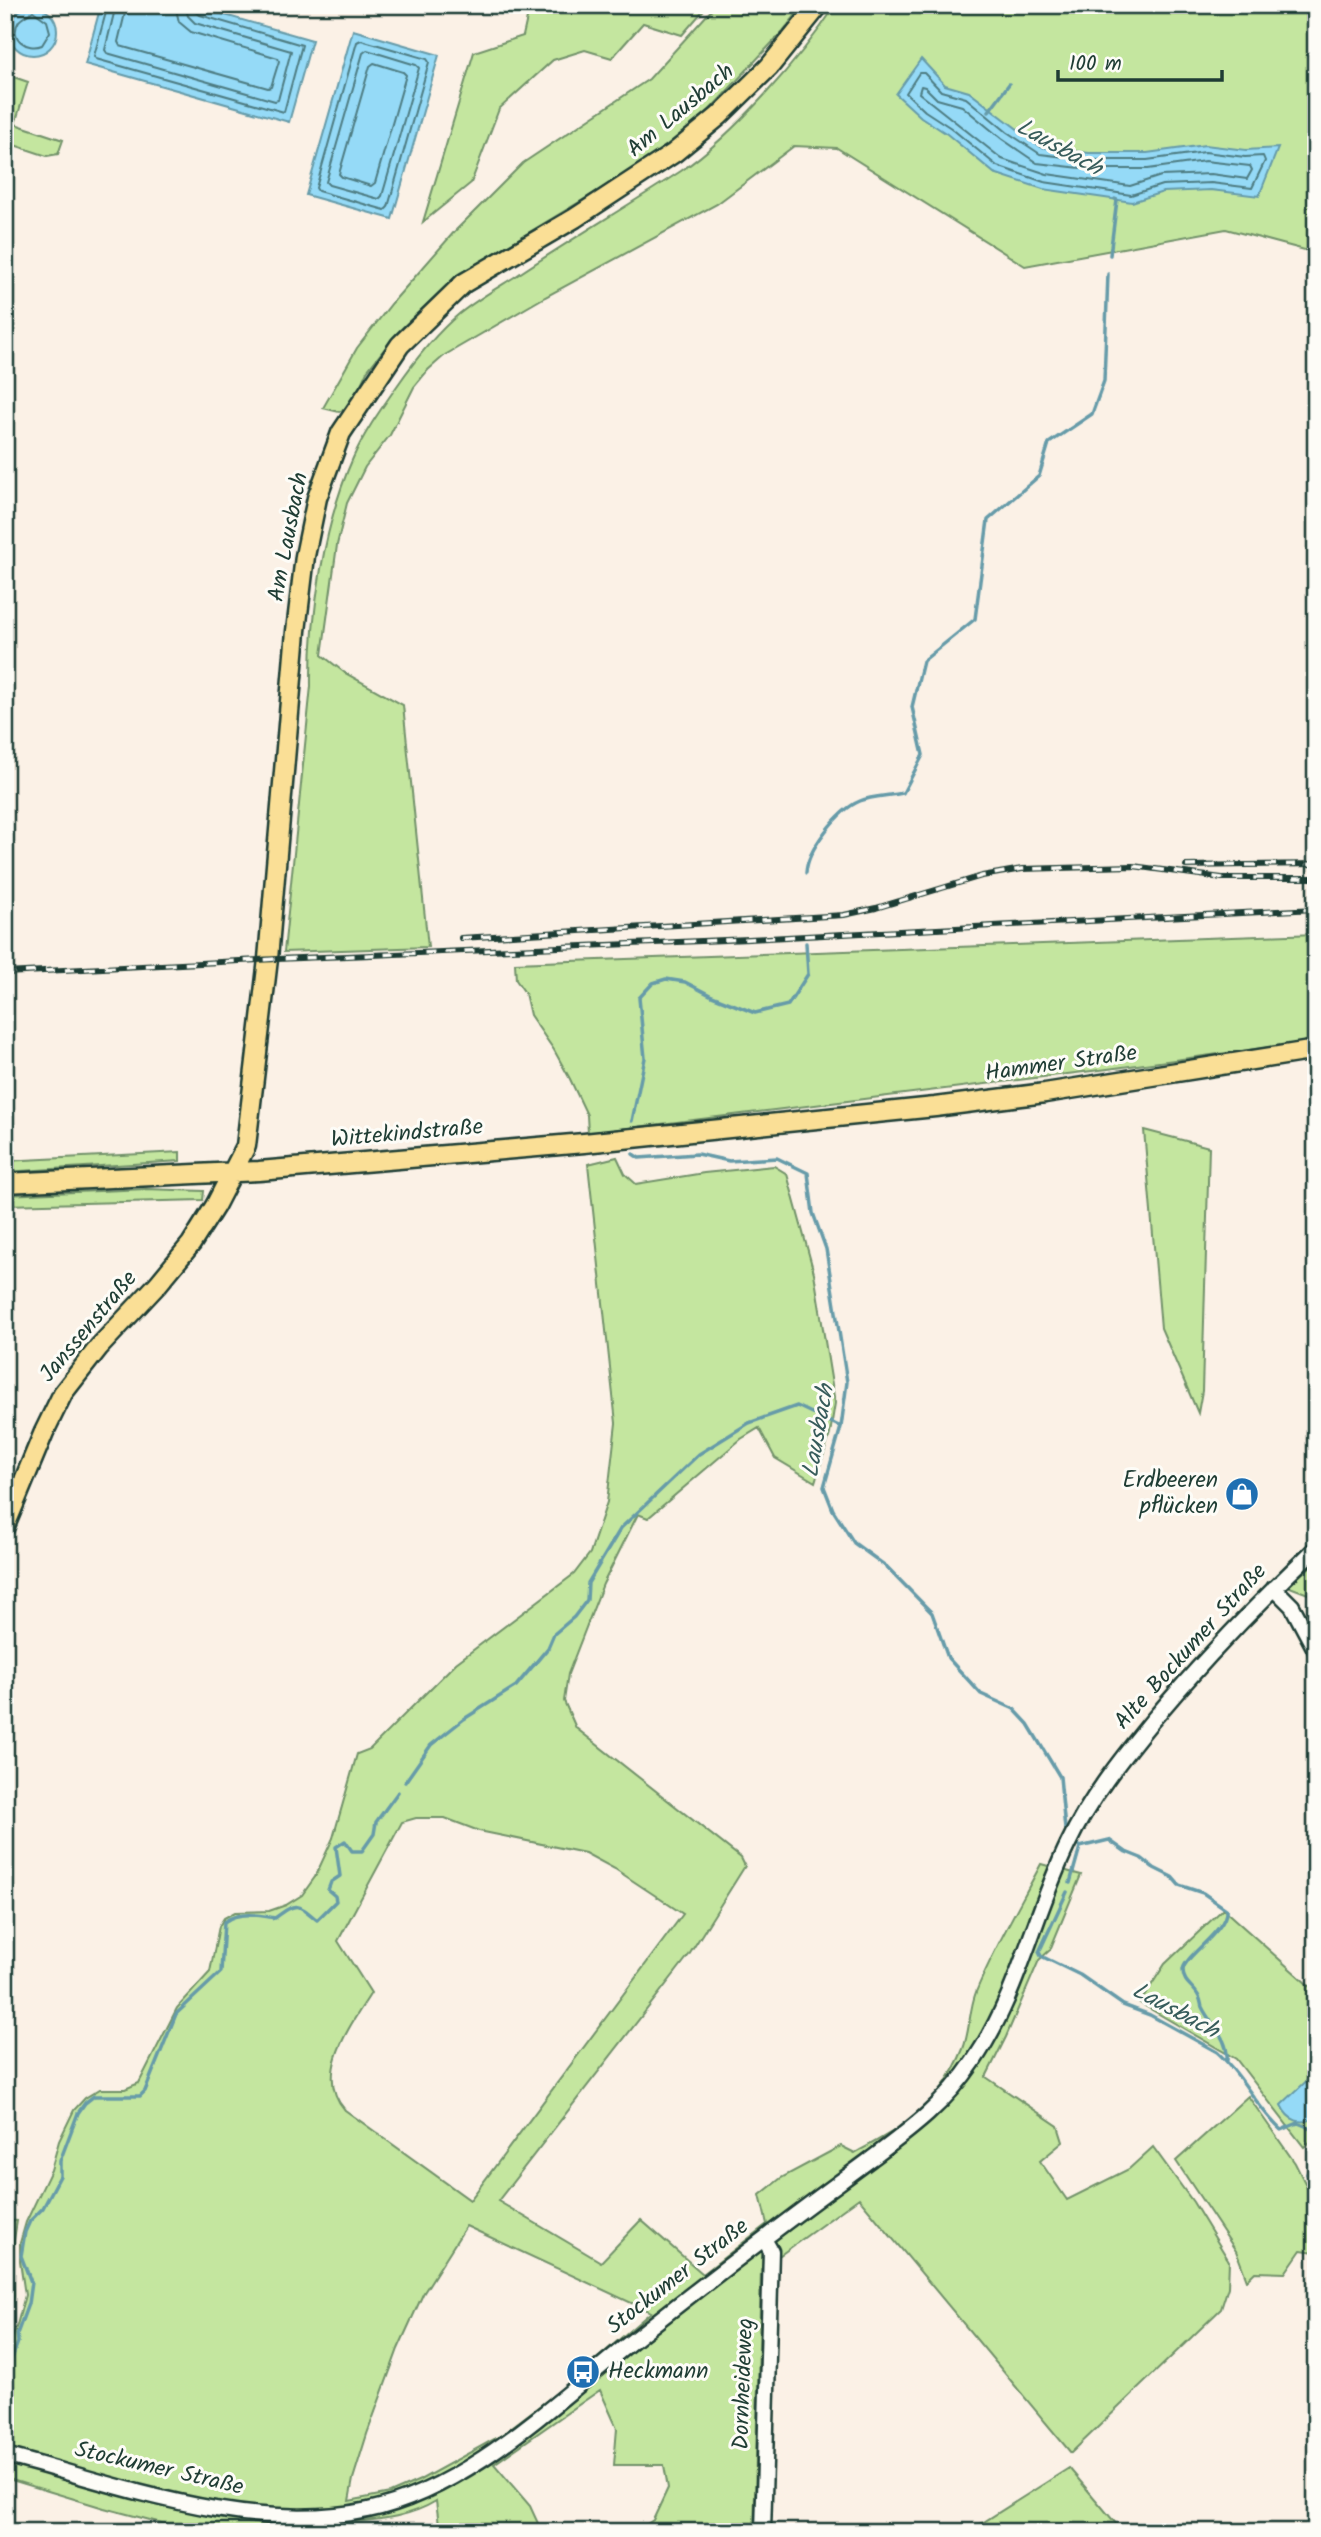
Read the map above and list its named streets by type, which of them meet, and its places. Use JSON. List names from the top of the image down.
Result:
{
  "streets": {
    "main road": [
      "Am Lausbach",
      "Hammer Straße",
      "Wittekindstraße",
      "Janssenstraße"
    ],
    "street": ["Alte Bockumer Straße", "Stockumer Straße", "Dornheideweg"]
  },
  "crossings": [
    ["Am Lausbach", "Wittekindstraße"],
    ["Am Lausbach", "Janssenstraße"],
    ["Hammer Straße", "Wittekindstraße"],
    ["Wittekindstraße", "Janssenstraße"],
    ["Alte Bockumer Straße", "Stockumer Straße"],
    ["Stockumer Straße", "Dornheideweg"]
  ],
  "water": ["Lausbach"],
  "places": {
    "shop": ["Erdbeeren pflücken"],
    "bus stop": ["Heckmann"]
  },
  "scale_bar": "100 m"
}
